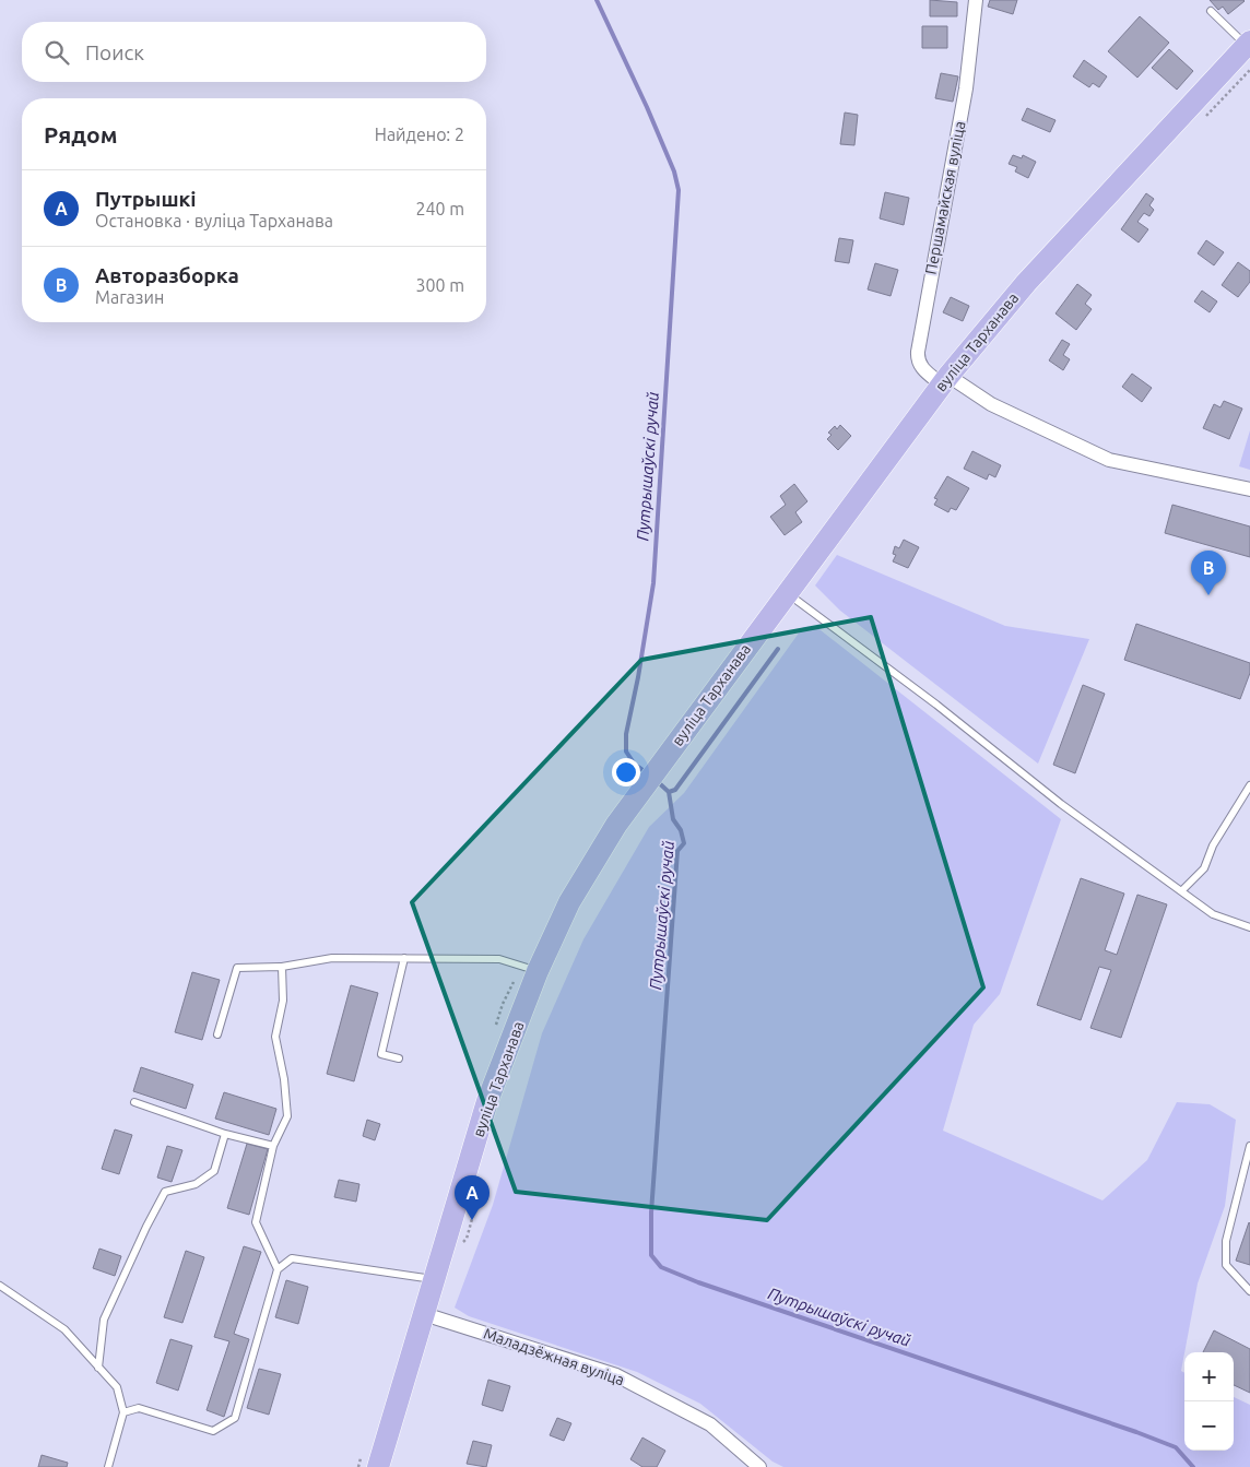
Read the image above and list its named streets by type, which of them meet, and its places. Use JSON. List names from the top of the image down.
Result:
{
  "streets": {
    "main road": ["вуліца Тарханава"],
    "street": ["Першамайская вуліца", "Маладзёжная вуліца"]
  },
  "crossings": [
    ["Першамайская вуліца", "вуліца Тарханава"],
    ["вуліца Тарханава", "Маладзёжная вуліца"]
  ],
  "water": ["Путрышаўскі ручай"],
  "page": {
    "search": "Поиск",
    "heading": ["Рядом", "Найдено: 2"],
    "list": [
      {
        "mark": "A",
        "name": "Путрышкі",
        "note": "Остановка · вуліца Тарханава",
        "value": "240 m"
      },
      {
        "mark": "B",
        "name": "Авторазборка",
        "note": "Магазин",
        "value": "300 m"
      }
    ],
    "pins": ["B", "A"],
    "map_buttons": ["+", "−"]
  }
}
